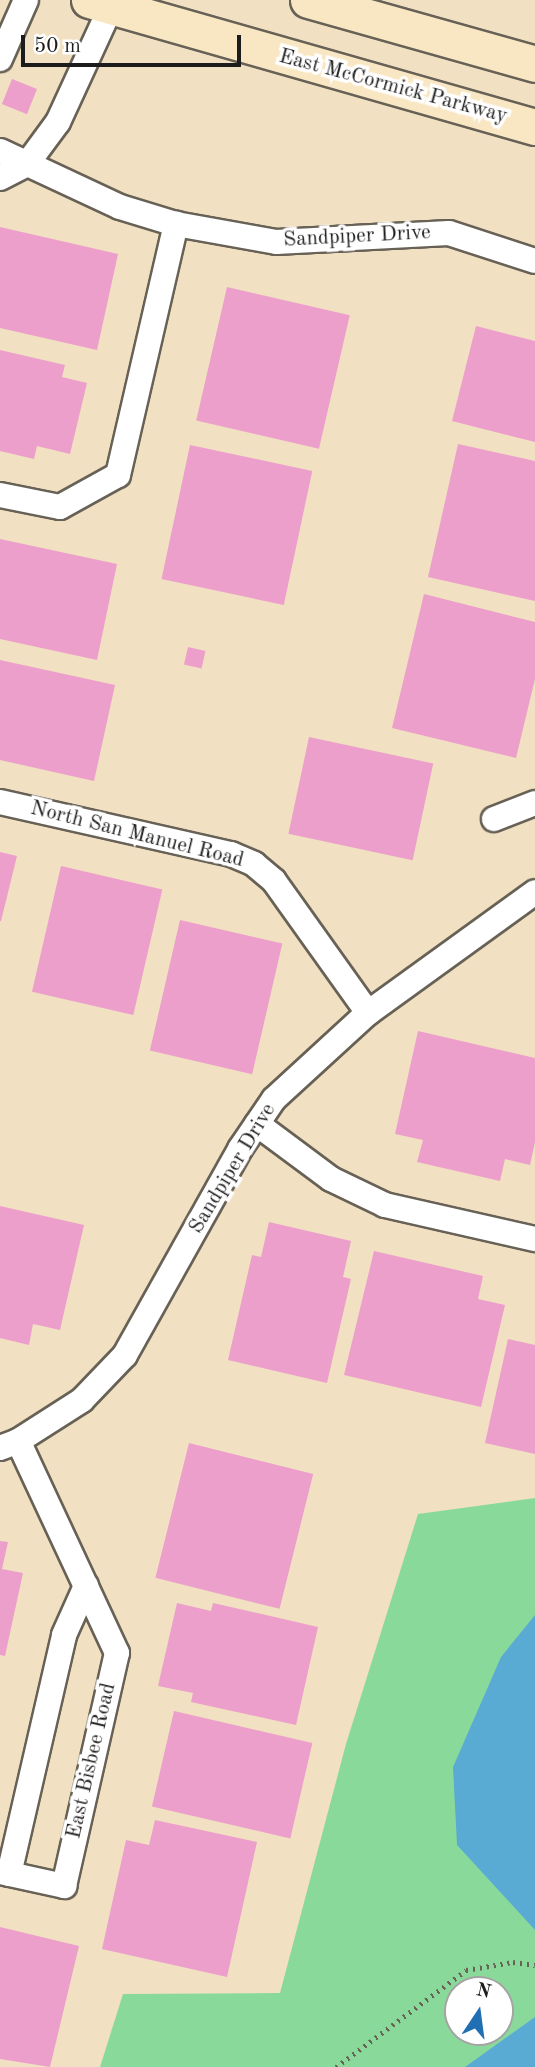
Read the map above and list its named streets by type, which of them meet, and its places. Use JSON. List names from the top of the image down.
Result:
{
  "streets": {
    "main road": ["East McCormick Parkway"],
    "street": ["Sandpiper Drive", "North San Manuel Road", "East Bisbee Road"]
  },
  "crossings": [
    ["Sandpiper Drive", "North San Manuel Road"],
    ["Sandpiper Drive", "East Bisbee Road"]
  ],
  "scale_bar": "50 m",
  "north": "top"
}
